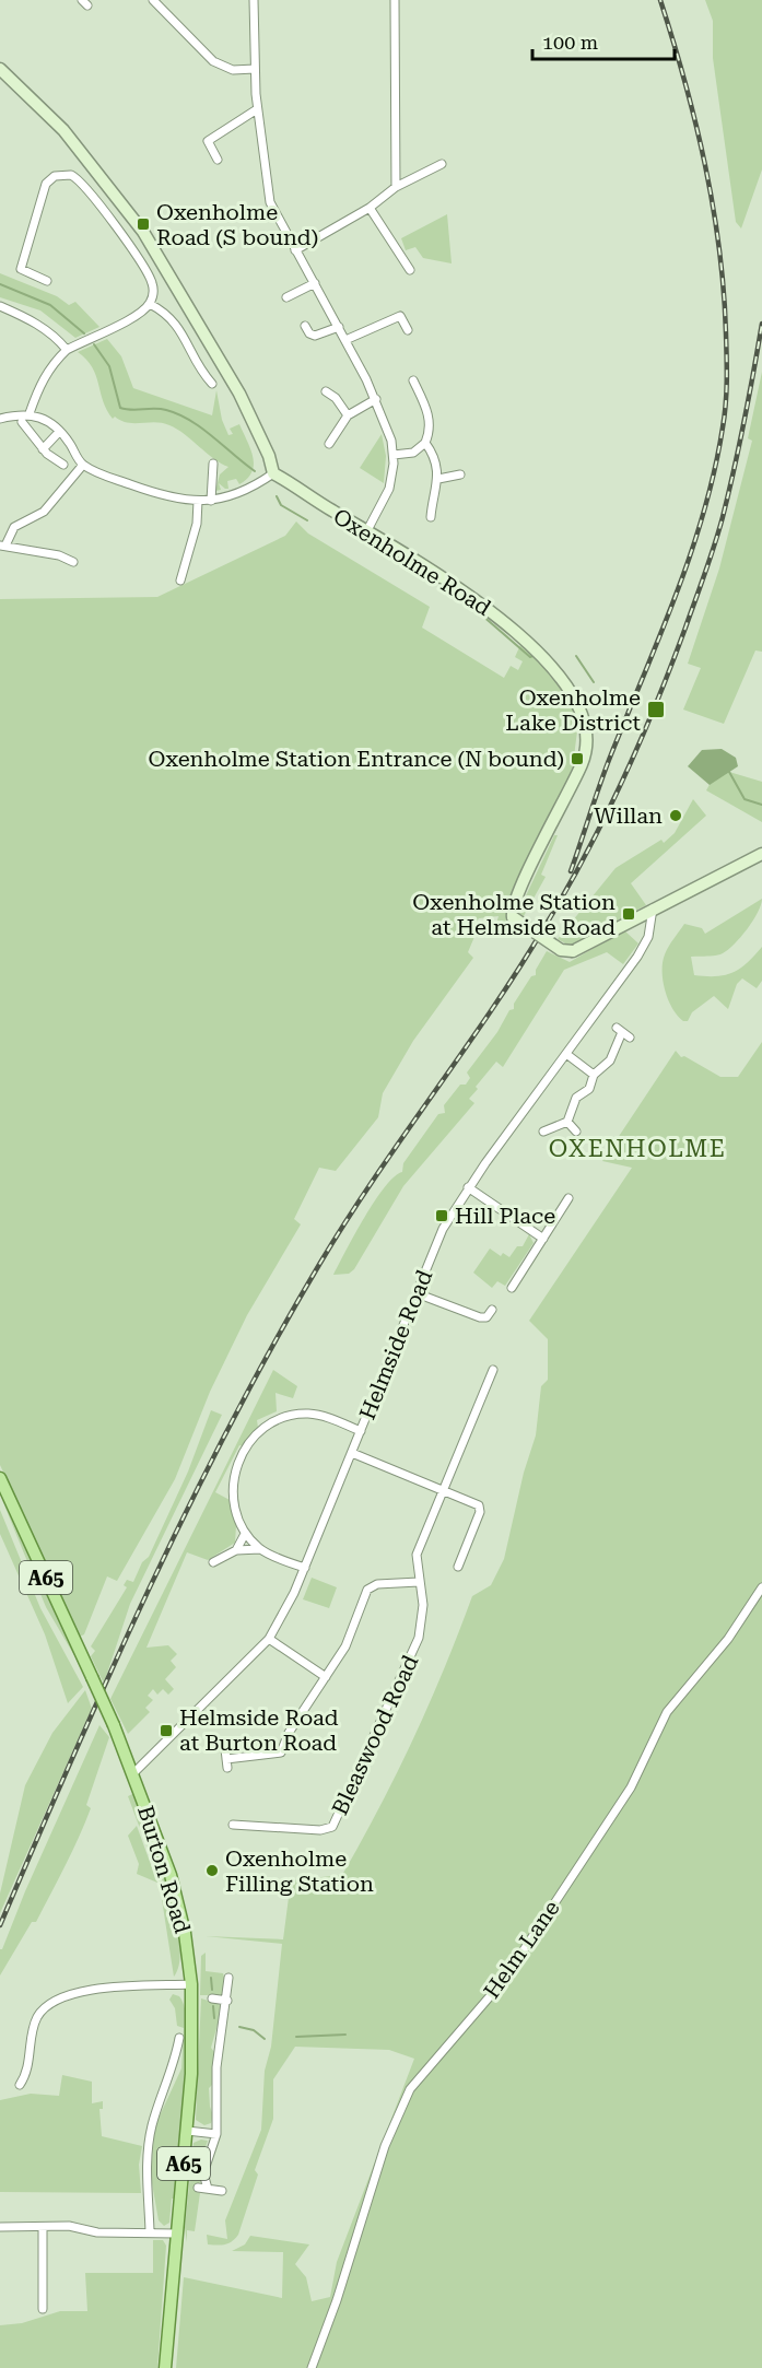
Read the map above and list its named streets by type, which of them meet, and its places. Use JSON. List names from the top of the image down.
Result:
{
  "streets": {
    "main road": ["Oxenholme Road", "A65", "Burton Road"],
    "street": ["Helmside Road", "Bleaswood Road", "Helm Lane"]
  },
  "crossings": [
    ["Oxenholme Road", "Helmside Road"],
    ["Helmside Road", "Burton Road"]
  ],
  "districts": ["OXENHOLME"],
  "places": {
    "transit": [
      "Oxenholme Road (S bound)",
      "Oxenholme Lake District",
      "Oxenholme Station Entrance (N bound)",
      "Oxenholme Station at Helmside Road",
      "Hill Place",
      "Helmside Road at Burton Road"
    ],
    "other": ["Willan", "Oxenholme Filling Station"]
  },
  "scale_bar": "100 m"
}
